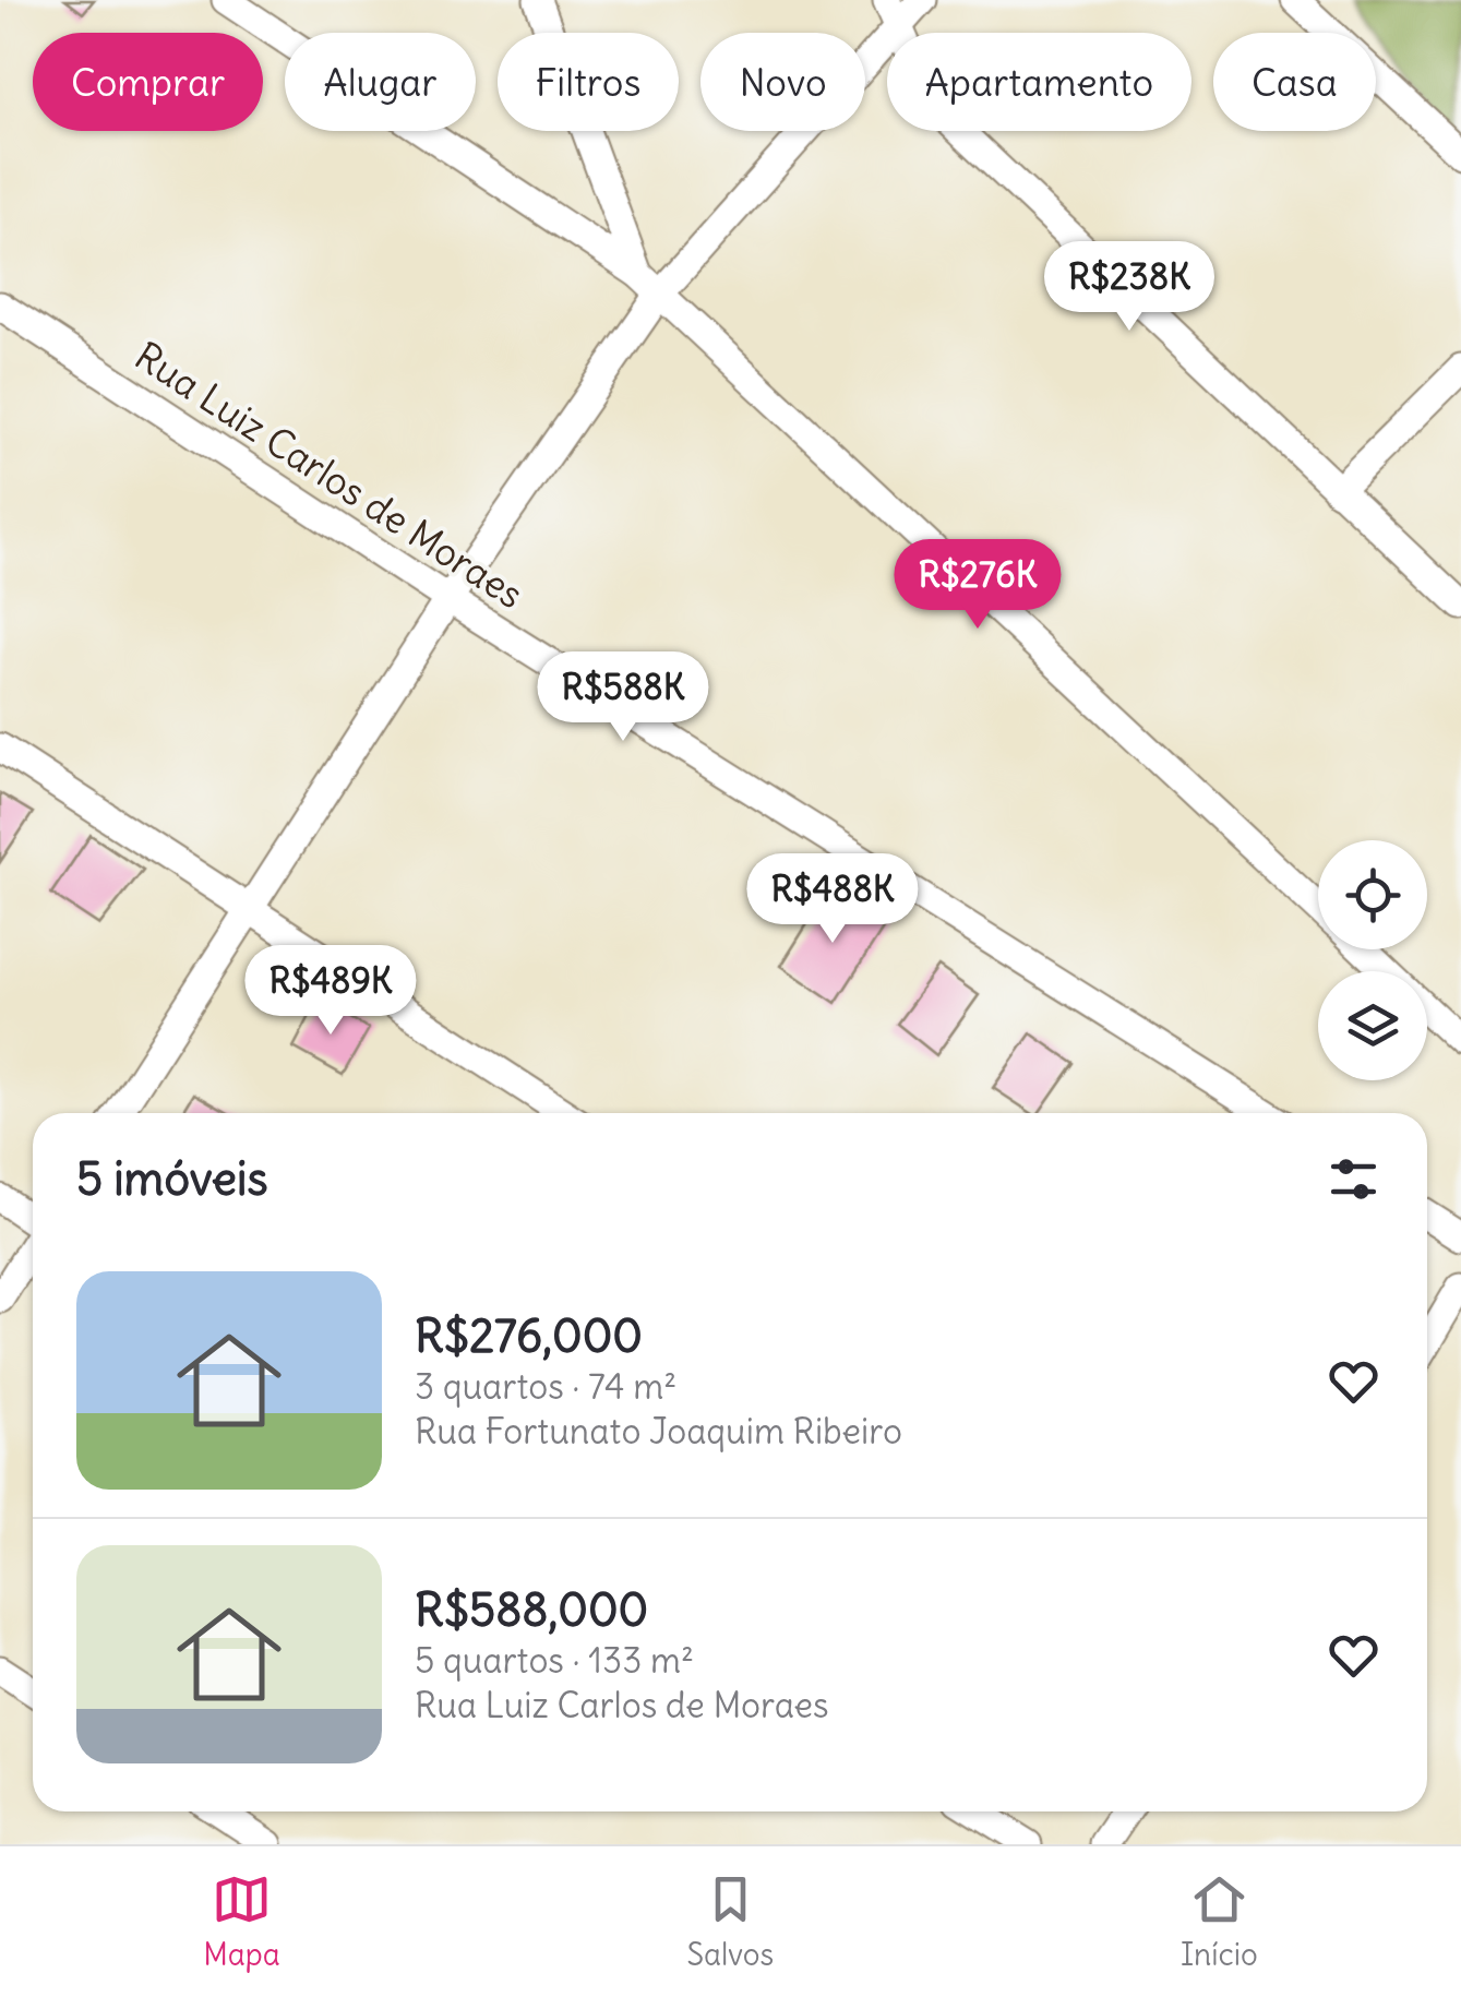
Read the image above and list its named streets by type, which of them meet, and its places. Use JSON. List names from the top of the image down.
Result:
{
  "streets": {
    "street": ["Rua Luiz Carlos de Moraes"]
  },
  "page": {
    "chip": [
      "Comprar",
      "Alugar",
      "Filtros",
      "Novo",
      "Apartamento",
      "Casa"
    ],
    "price": [
      "R$238K",
      "R$276K",
      "R$588K",
      "R$488K",
      "R$489K"
    ],
    "heading": "5 imóveis",
    "list": [
      {
        "name": "R$276,000",
        "note": "3 quartos · 74 m² · Rua Fortunato Joaquim Ribeiro"
      },
      {
        "name": "R$588,000",
        "note": "5 quartos · 133 m² · Rua Luiz Carlos de Moraes"
      }
    ],
    "tabs": ["Mapa", "Salvos", "Início"]
  }
}
